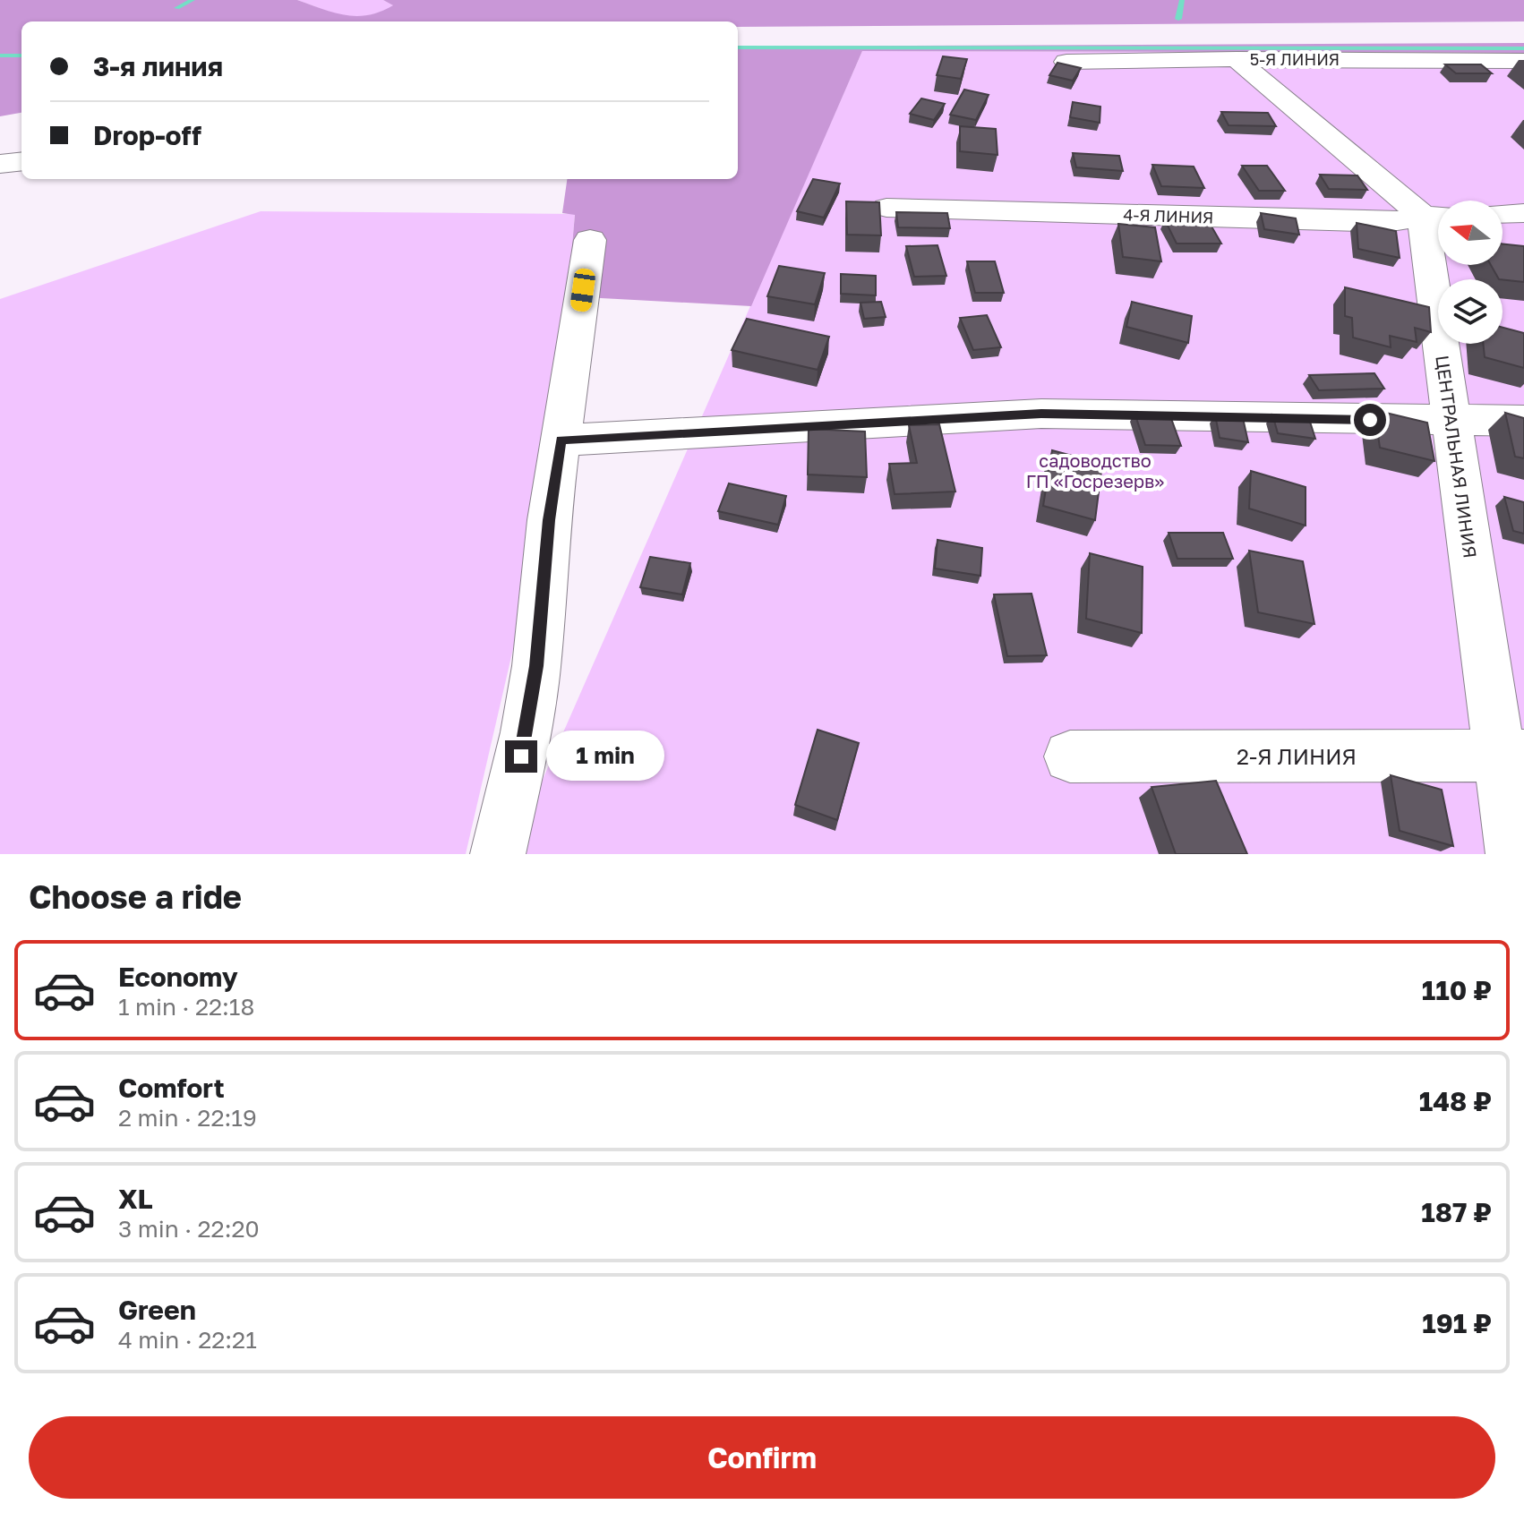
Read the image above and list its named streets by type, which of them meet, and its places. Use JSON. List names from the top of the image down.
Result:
{
  "streets": {
    "street": [
      "5-Я ЛИНИЯ",
      "4-Я ЛИНИЯ",
      "ЦЕНТРАЛЬНАЯ ЛИНИЯ",
      "2-Я ЛИНИЯ"
    ]
  },
  "crossings": [
    ["4-Я ЛИНИЯ", "ЦЕНТРАЛЬНАЯ ЛИНИЯ"],
    ["ЦЕНТРАЛЬНАЯ ЛИНИЯ", "2-Я ЛИНИЯ"]
  ],
  "parks": ["садоводство ГП «Госрезерв»"],
  "north": "left",
  "page": {
    "banner": ["3-я линия", "Drop-off"],
    "bubble": "1 min",
    "heading": "Choose a ride",
    "list": [
      {
        "name": "Economy",
        "note": "1 min · 22:18",
        "value": "110 ₽"
      },
      {
        "name": "Comfort",
        "note": "2 min · 22:19",
        "value": "148 ₽"
      },
      {
        "name": "XL",
        "note": "3 min · 22:20",
        "value": "187 ₽"
      },
      {
        "name": "Green",
        "note": "4 min · 22:21",
        "value": "191 ₽"
      }
    ],
    "buttons": "Confirm"
  }
}
